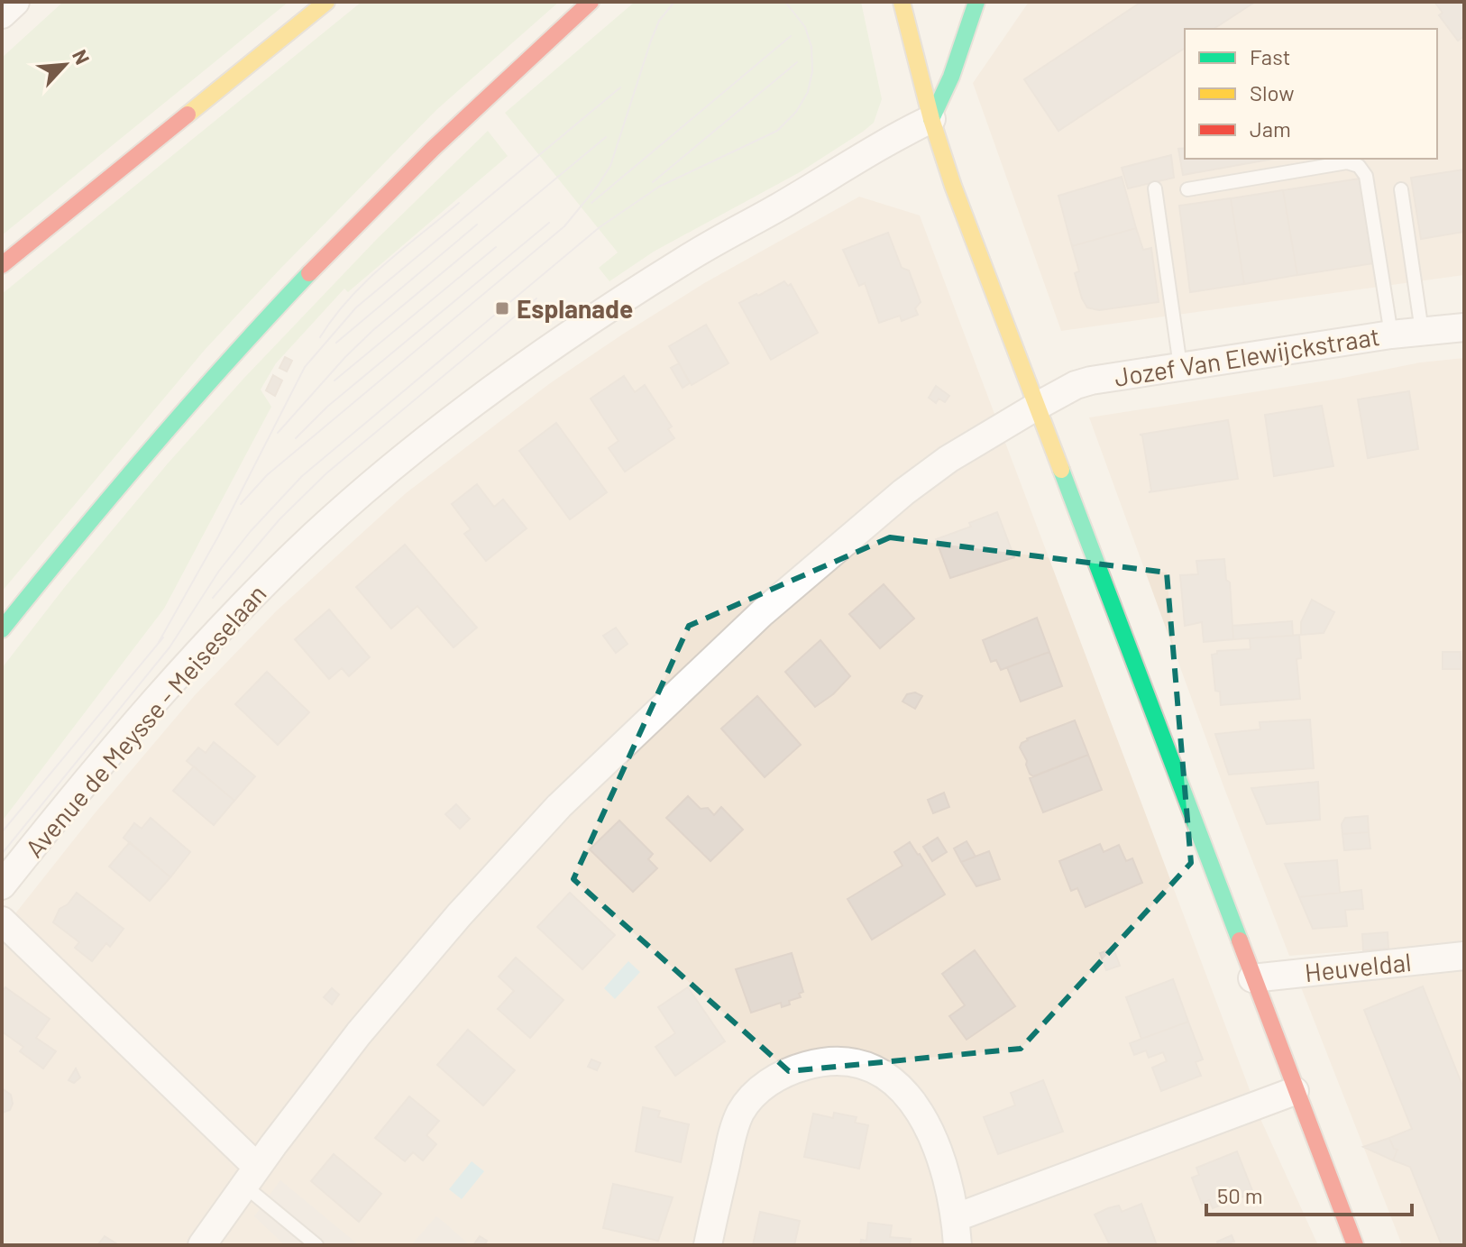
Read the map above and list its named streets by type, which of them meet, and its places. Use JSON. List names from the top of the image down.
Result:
{
  "streets": {
    "street": ["Jozef Van Elewijckstraat", "Avenue de Meysse - Meiseselaan", "Heuveldal"]
  },
  "places": {
    "transit": ["Esplanade"]
  },
  "legend": ["Fast", "Slow", "Jam"],
  "scale_bar": "50 m",
  "north": "top right"
}
